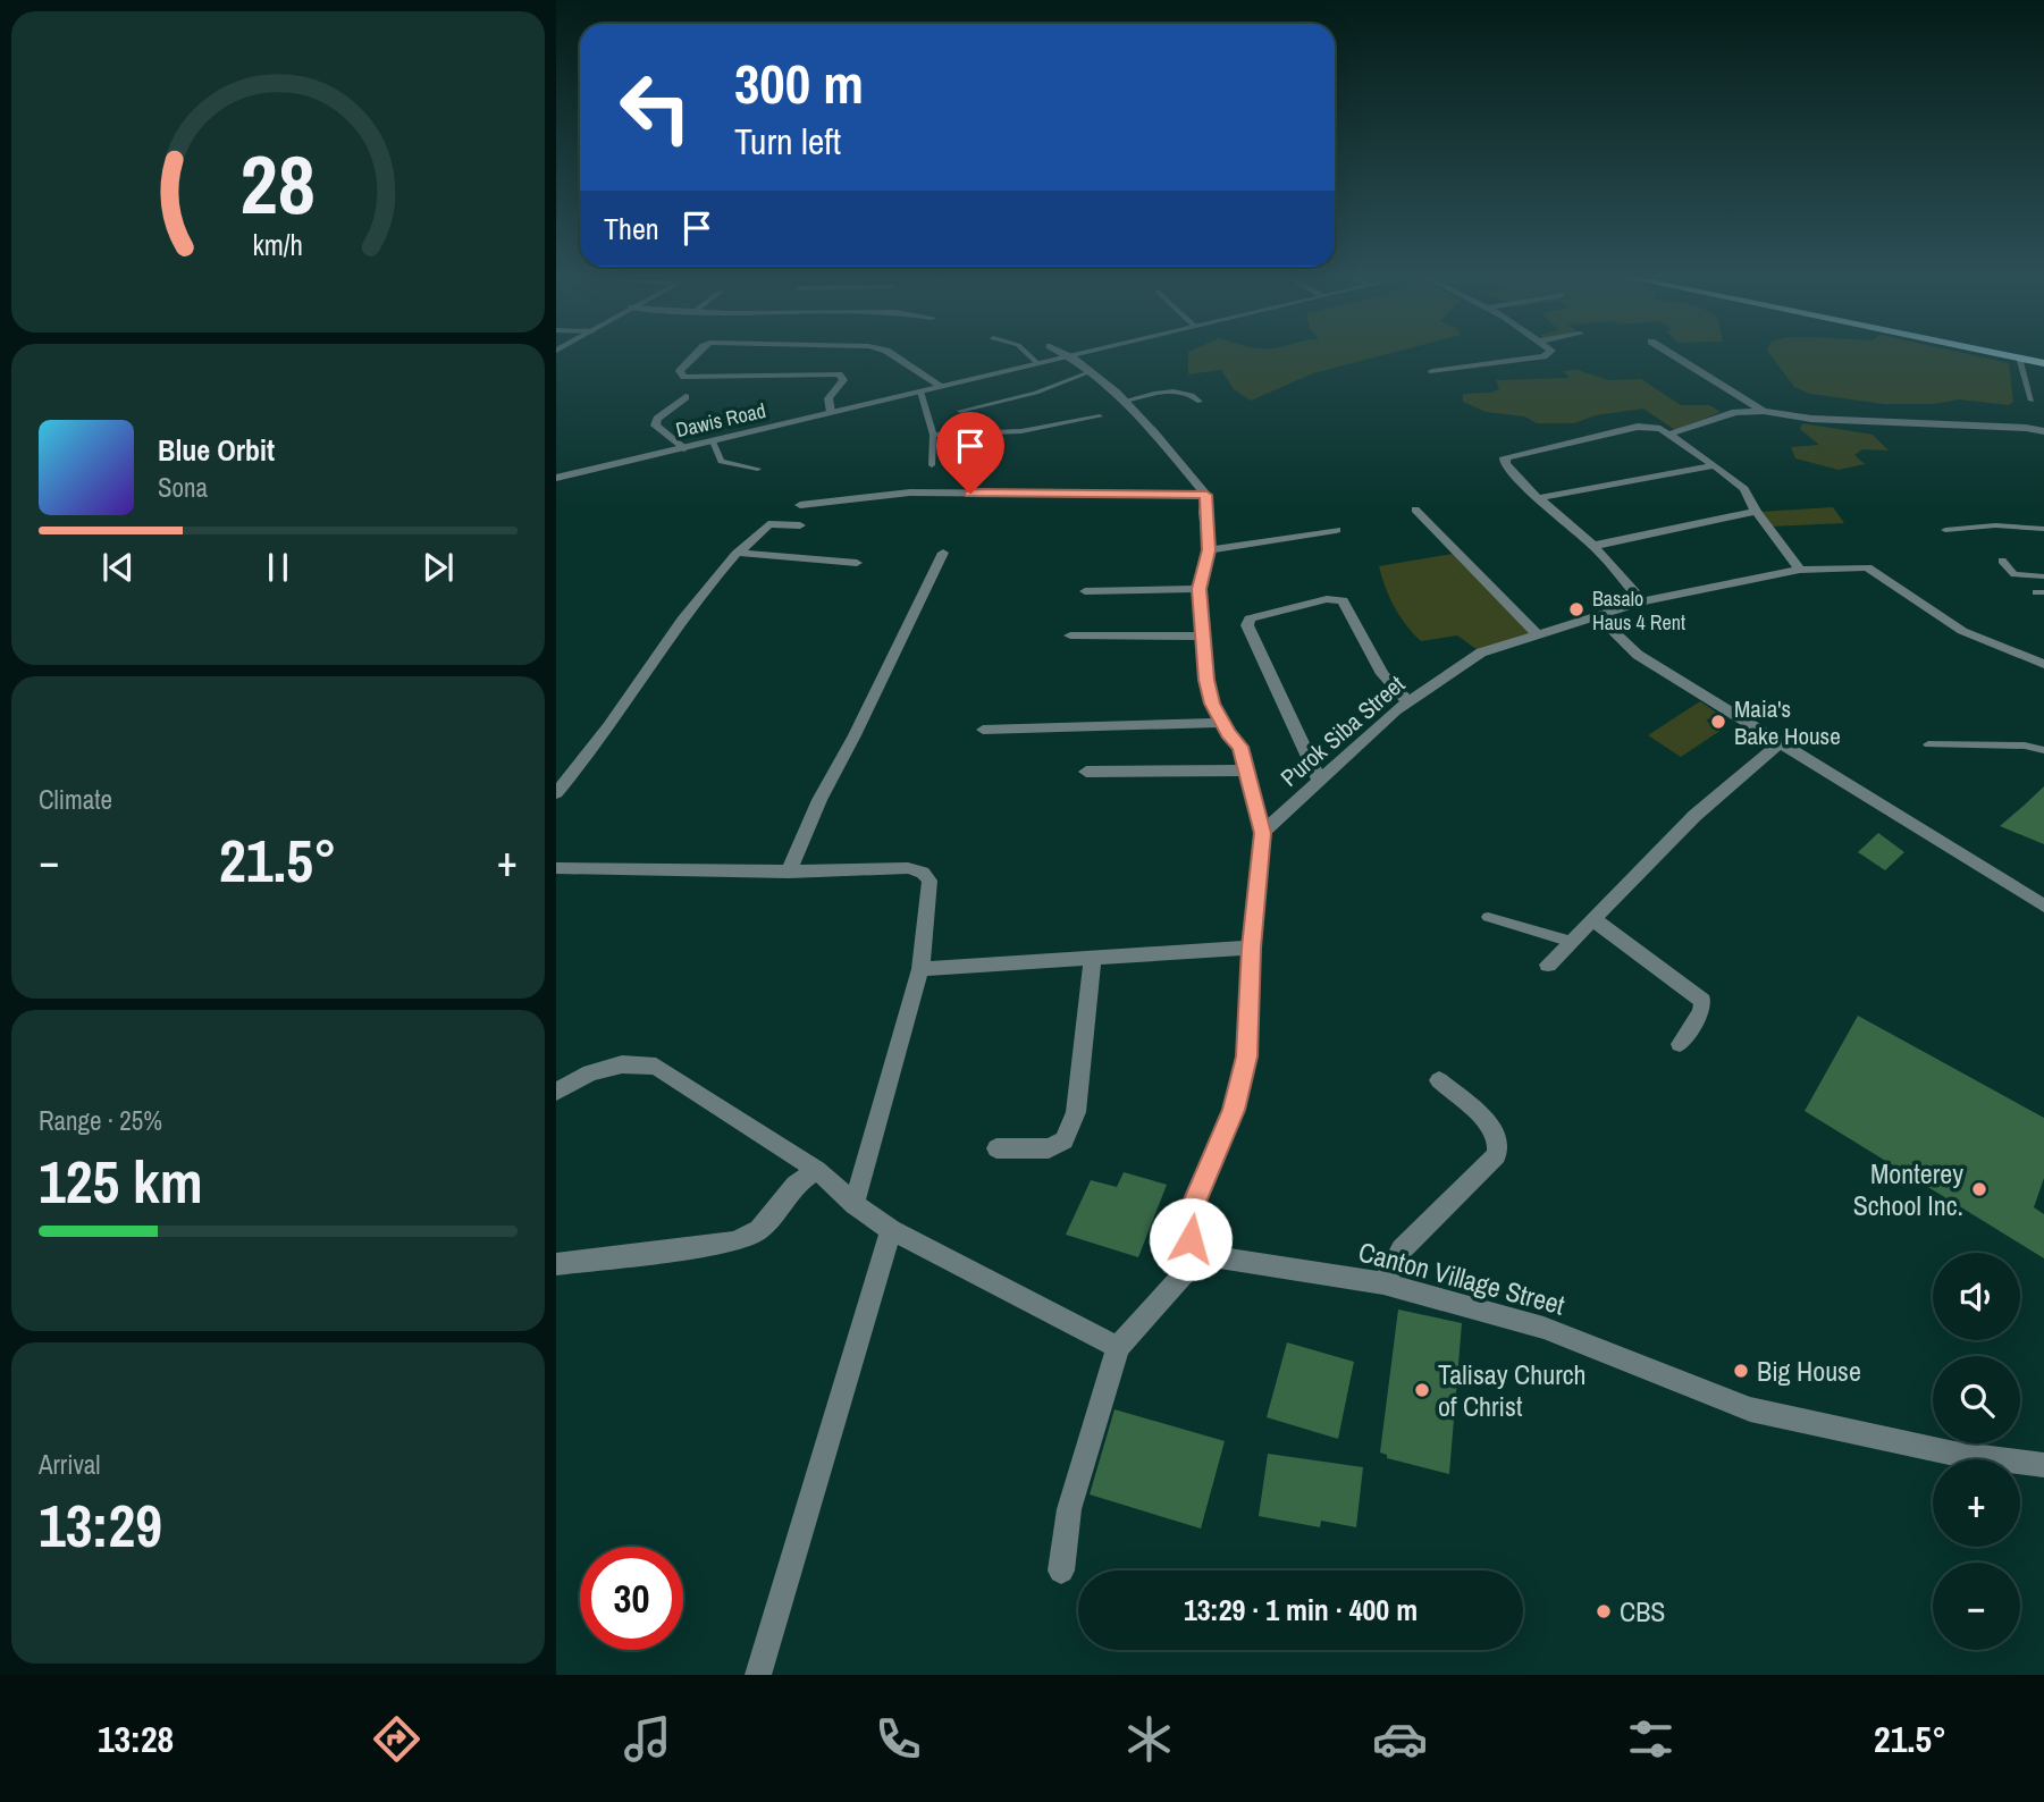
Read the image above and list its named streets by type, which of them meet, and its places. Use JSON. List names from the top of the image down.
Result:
{
  "streets": {
    "street": ["Dawis Road", "Purok Siba Street", "Canton Village Street"]
  },
  "crossings": [
    ["Purok Siba Street", "Canton Village Street"]
  ],
  "places": [
    "Basalo Haus 4 Rent",
    "Maia's Bake House",
    "Monterey School Inc.",
    "Big House",
    "Talisay Church of Christ",
    "CBS"
  ],
  "page": {
    "turn": ["300 m", "Turn left"],
    "then": "Then",
    "song": ["Blue Orbit", "Sona"],
    "tile": [
      "Climate",
      ["Range · 25%", "125 km"],
      ["Arrival", "13:29"]
    ],
    "heat": ["−", "21.5°", "+"],
    "map_buttons": ["+", "−"],
    "limit": "30",
    "trip": "13:29 · 1 min · 400 m",
    "tabs": ["13:28", "21.5°"],
    "gauge": ["28", "km/h"]
  }
}
